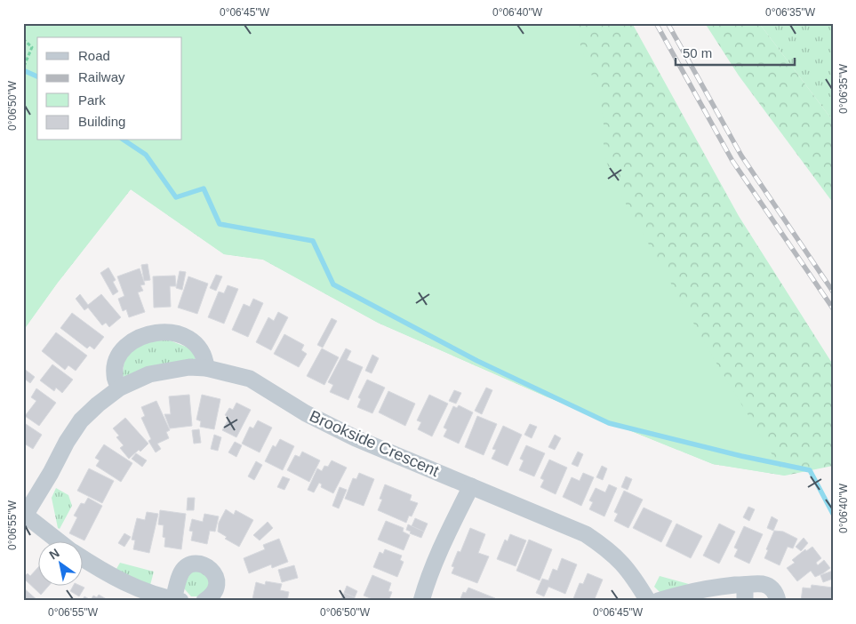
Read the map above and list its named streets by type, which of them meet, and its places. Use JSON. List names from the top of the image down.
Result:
{
  "streets": {
    "street": ["Brookside Crescent"]
  },
  "legend": [
    "Road",
    "Railway",
    "Park",
    "Building"
  ],
  "scale_bar": "50 m",
  "north": "top left",
  "coordinates": [
    "0°06'45\"W",
    "0°06'40\"W",
    "0°06'35\"W",
    "0°06'50\"W",
    "0°06'55\"W"
  ]
}
